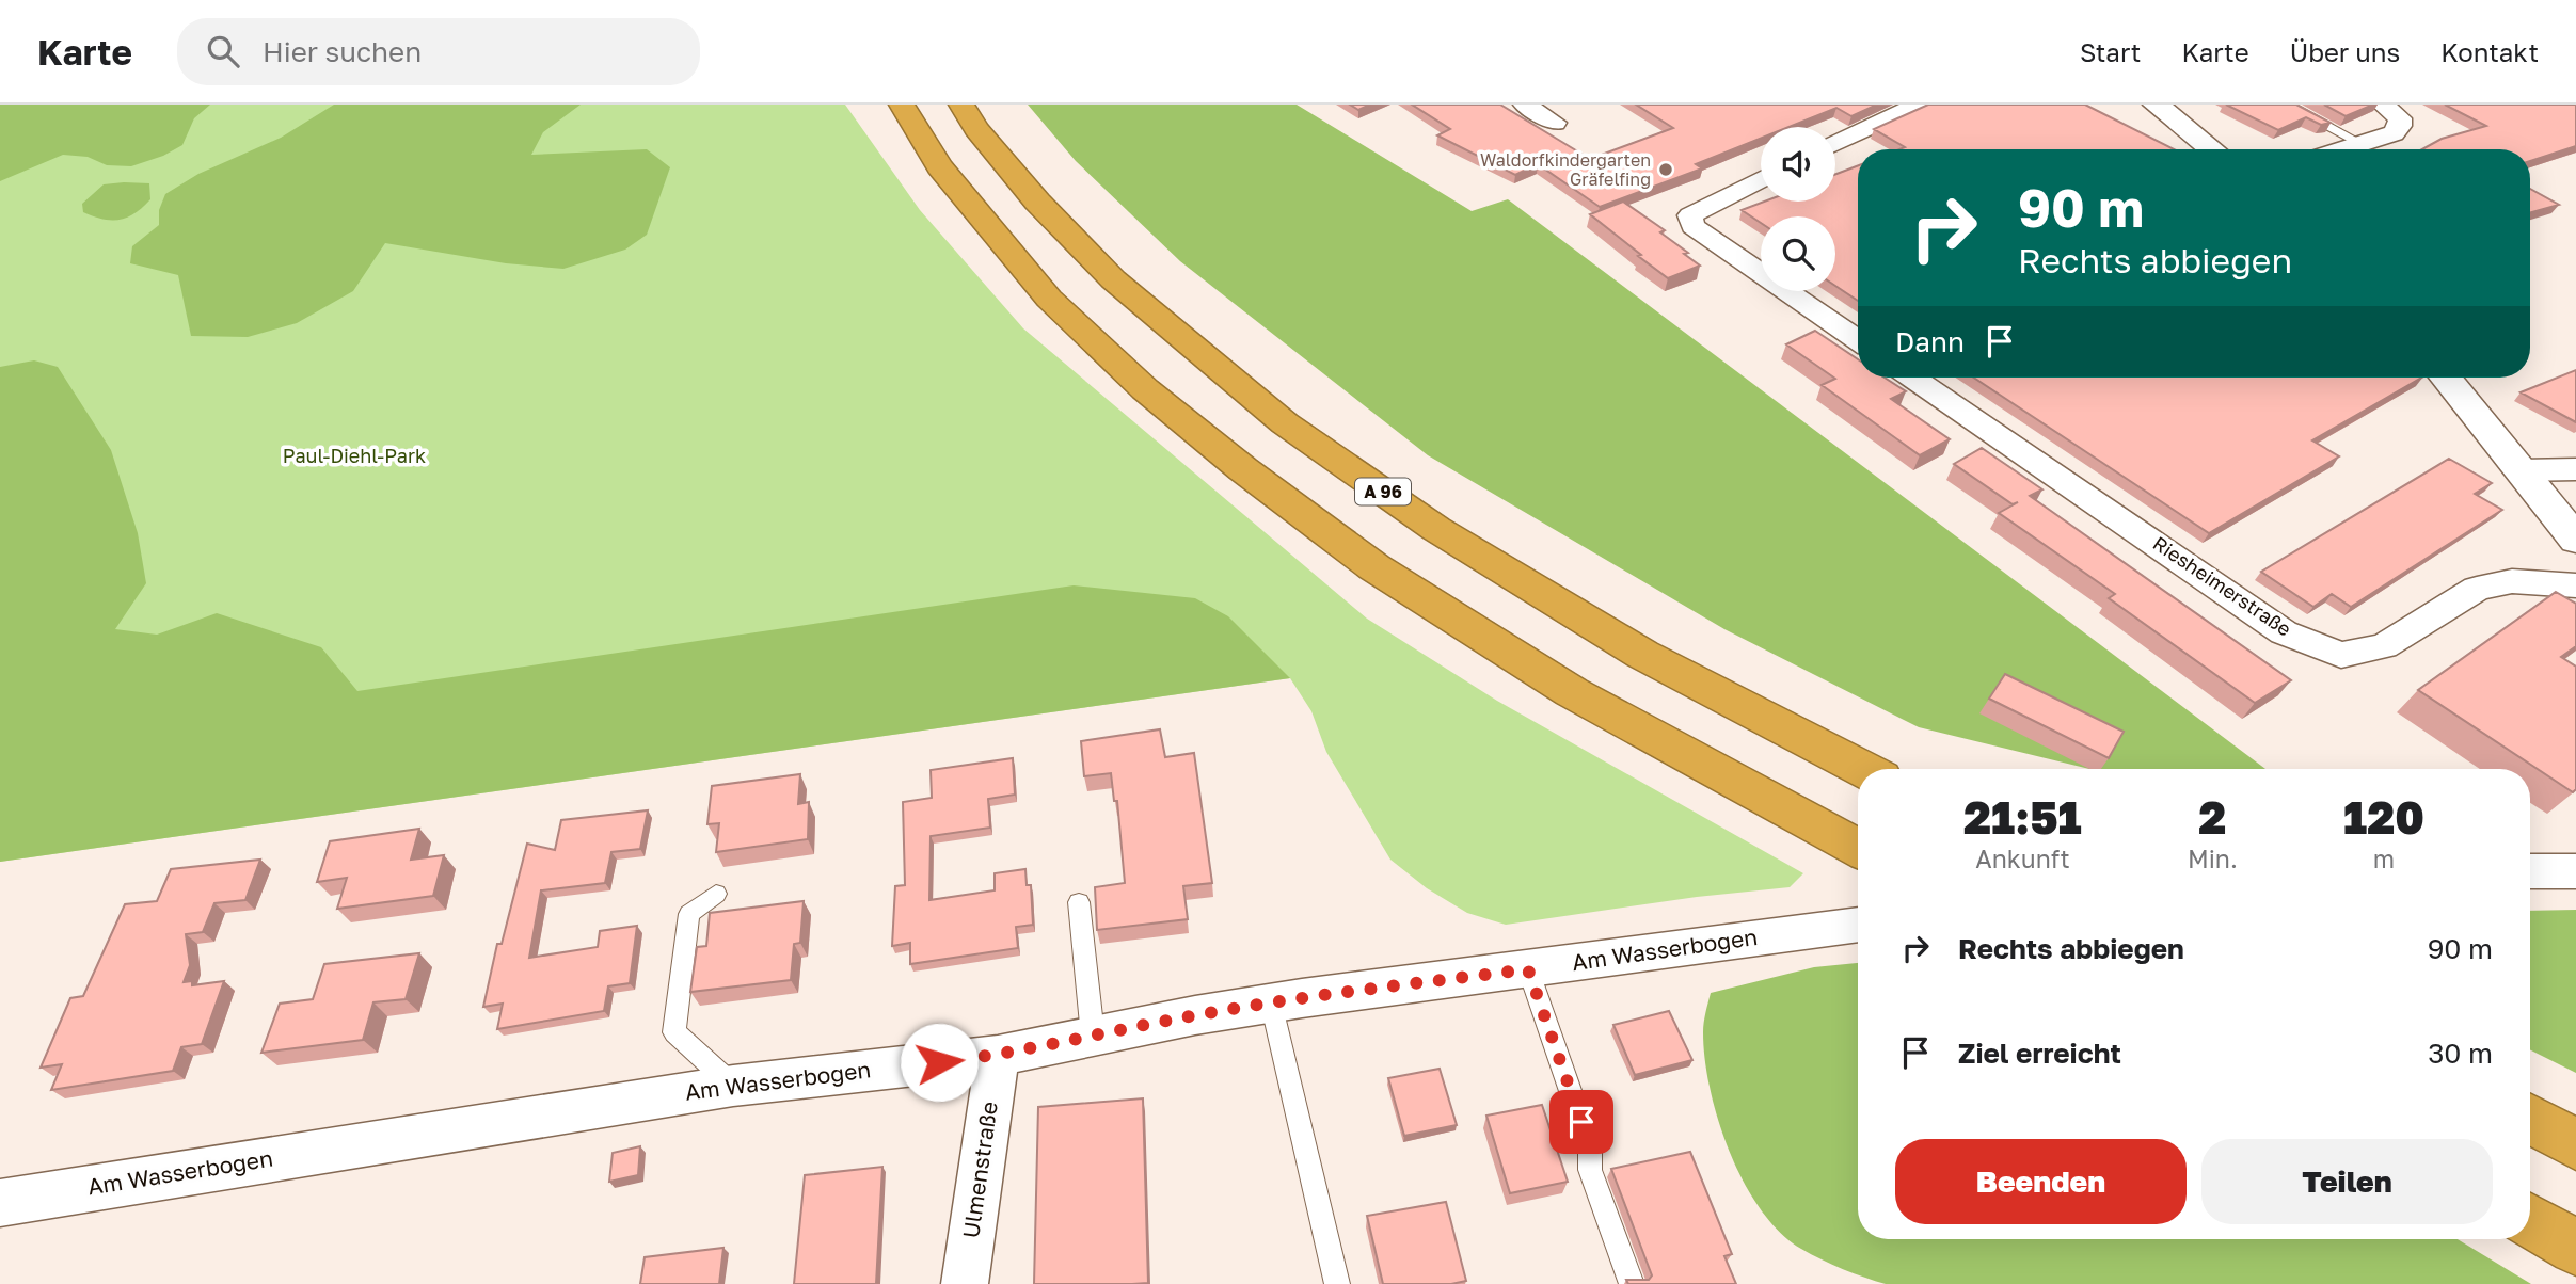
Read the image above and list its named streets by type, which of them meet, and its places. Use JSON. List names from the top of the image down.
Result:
{
  "streets": {
    "highway": ["A 96"],
    "street": ["Riesheimerstraße", "Am Wasserbogen", "Ulmenstraße"]
  },
  "crossings": [
    ["Am Wasserbogen", "Ulmenstraße"]
  ],
  "parks": ["Paul-Diehl-Park"],
  "places": ["Waldorfkindergarten Gräfelfing"],
  "page": {
    "header": "Karte",
    "search": "Hier suchen",
    "nav": [
      "Start",
      "Karte",
      "Über uns",
      "Kontakt"
    ],
    "turn": ["90 m", "Rechts abbiegen"],
    "then": "Dann",
    "eta": [
      "21:51",
      "Ankunft",
      "2",
      "Min.",
      "120",
      "m"
    ],
    "list": [
      {
        "name": "Rechts abbiegen",
        "value": "90 m"
      },
      {
        "name": "Ziel erreicht",
        "value": "30 m"
      }
    ],
    "buttons": ["Beenden", "Teilen"]
  }
}
